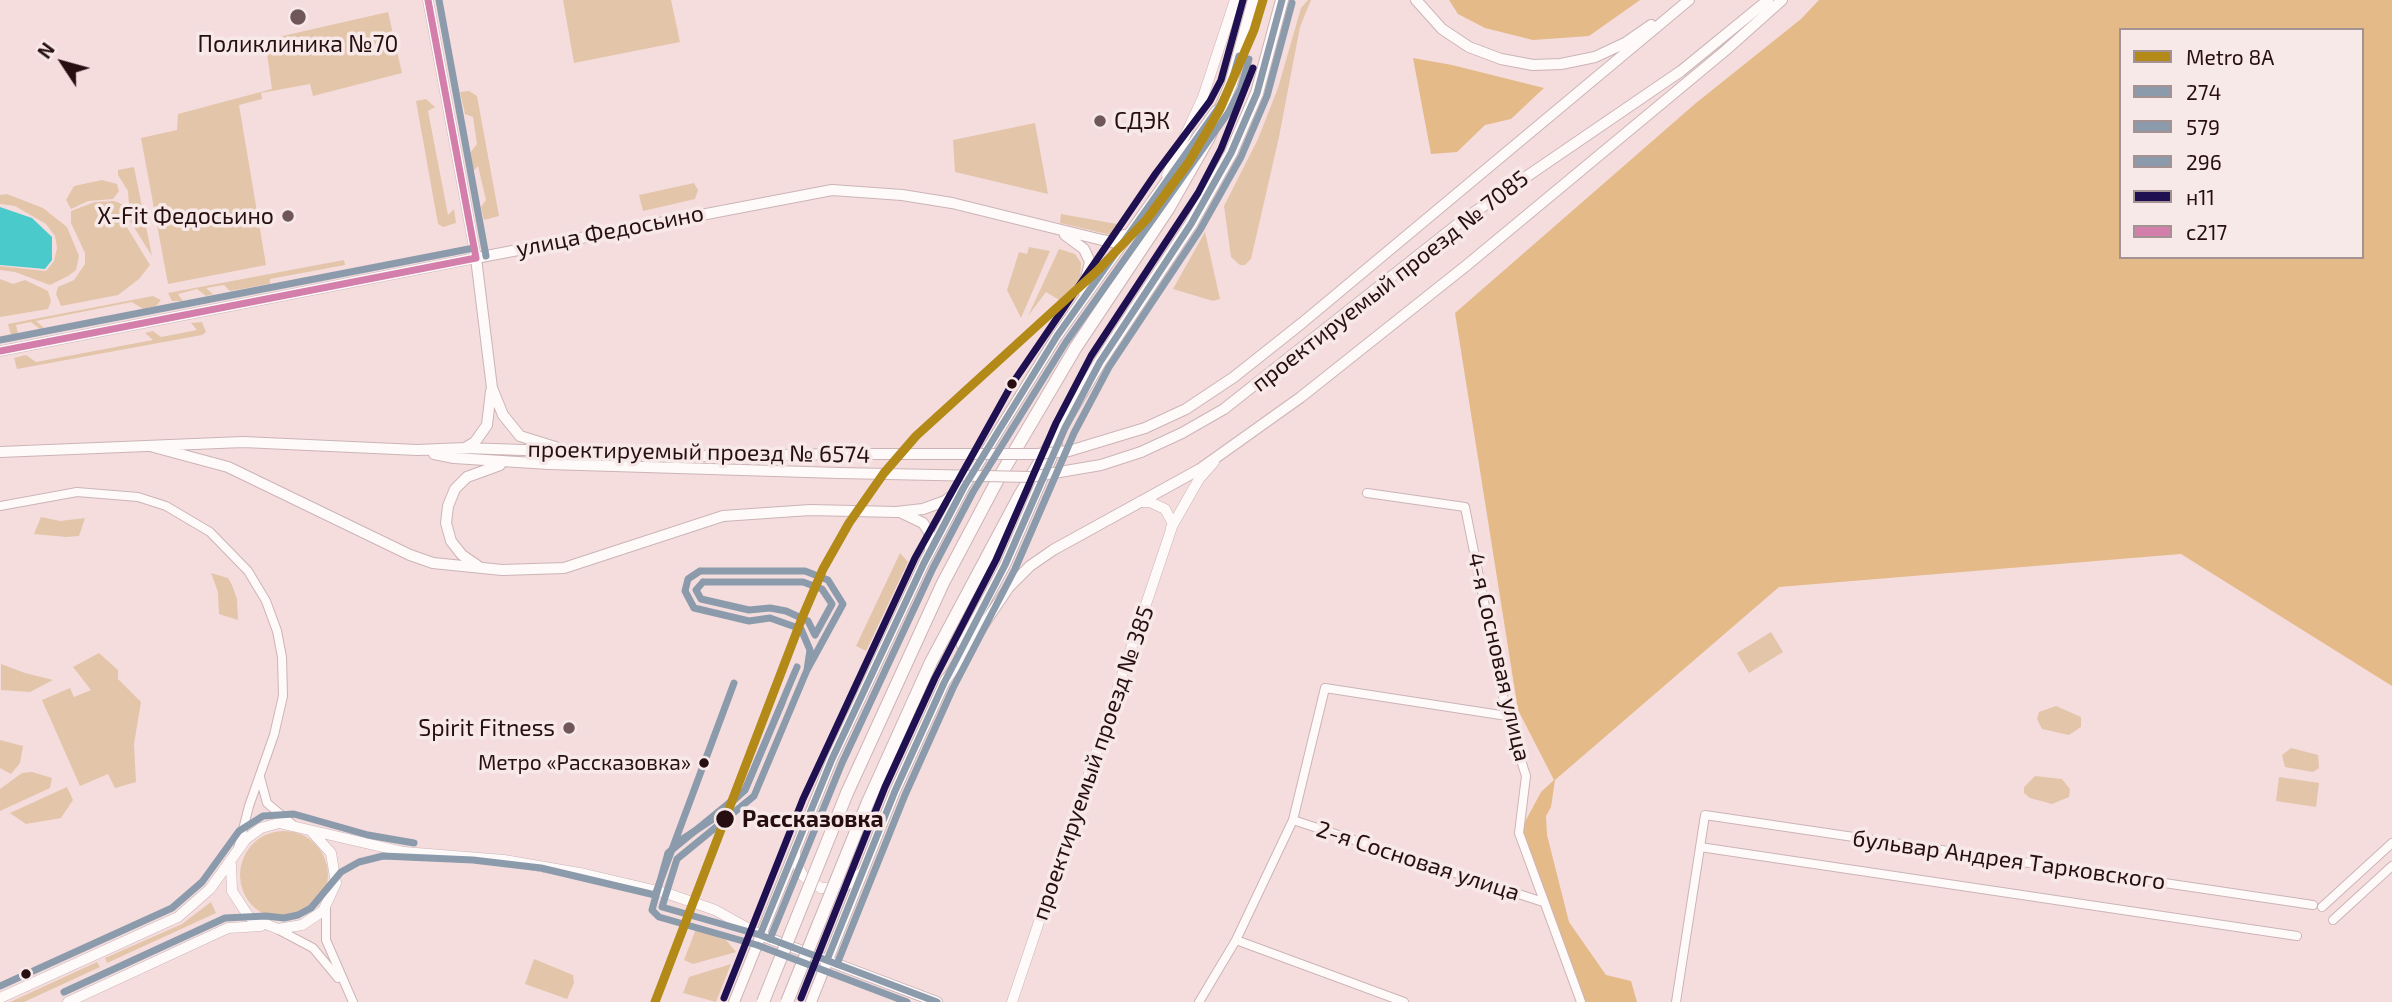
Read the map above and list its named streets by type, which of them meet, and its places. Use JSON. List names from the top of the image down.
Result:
{
  "streets": {
    "main road": ["улица Федосьино", "проектируемый проезд № 7085", "проектируемый проезд № 6574"],
    "street": [
      "4-я Сосновая улица",
      "проектируемый проезд № 385",
      "бульвар Андрея Тарковского",
      "2-я Сосновая улица"
    ]
  },
  "crossings": [
    ["проектируемый проезд № 7085", "проектируемый проезд № 6574"],
    ["4-я Сосновая улица", "2-я Сосновая улица"]
  ],
  "places": [
    "Поликлиника №70",
    "СДЭК",
    "X-Fit Федосьино",
    "Spirit Fitness",
    "Метро «Рассказовка»",
    "Рассказовка"
  ],
  "lines": [
    "metro line 8А",
    "transit line 274",
    "transit line 296",
    "transit line н11",
    "transit line с217",
    "transit line 579"
  ],
  "legend": [
    "Metro 8А",
    "274",
    "579",
    "296",
    "н11",
    "с217"
  ],
  "north": "top left"
}
